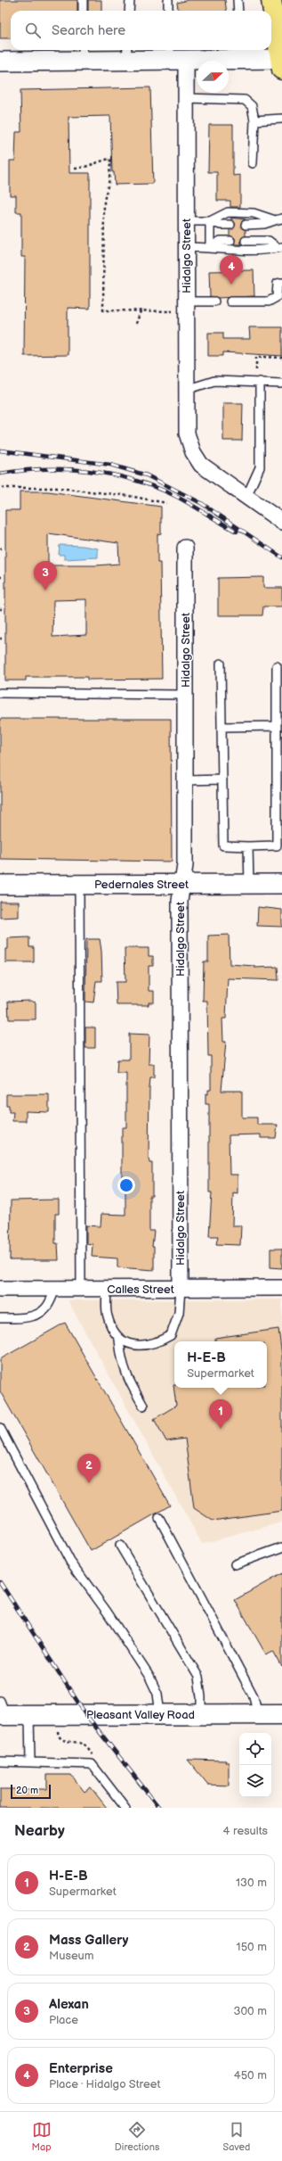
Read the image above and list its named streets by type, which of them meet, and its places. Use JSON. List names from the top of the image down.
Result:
{
  "streets": {
    "main road": ["Pleasant Valley Road"],
    "street": ["Hidalgo Street", "Pedernales Street", "Calles Street"]
  },
  "crossings": [
    ["Hidalgo Street", "Pedernales Street"],
    ["Hidalgo Street", "Calles Street"]
  ],
  "scale_bar": "20 m",
  "north": "right",
  "page": {
    "search": "Search here",
    "pins": [
      "4",
      "3",
      "1",
      "2"
    ],
    "popup": ["H-E-B", "Supermarket"],
    "scale": "20 m",
    "heading": ["Nearby", "4 results"],
    "list": [
      {
        "mark": "1",
        "name": "H-E-B",
        "note": "Supermarket",
        "value": "130 m"
      },
      {
        "mark": "2",
        "name": "Mass Gallery",
        "note": "Museum",
        "value": "150 m"
      },
      {
        "mark": "3",
        "name": "Alexan",
        "note": "Place",
        "value": "300 m"
      },
      {
        "mark": "4",
        "name": "Enterprise",
        "note": "Place · Hidalgo Street",
        "value": "450 m"
      }
    ],
    "nav": ["Map", "Directions", "Saved"]
  }
}
